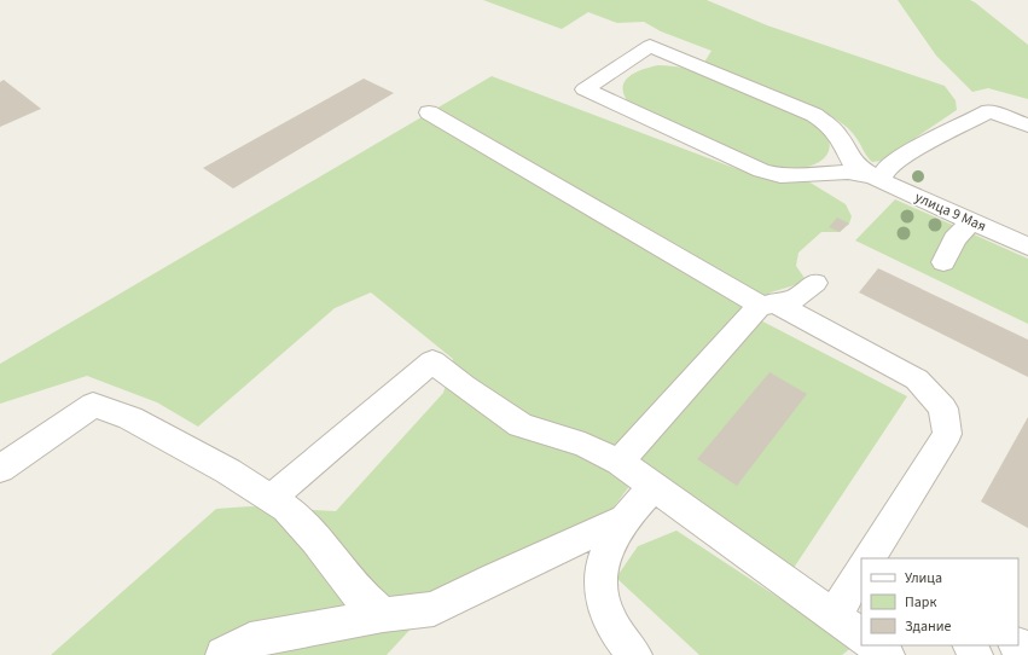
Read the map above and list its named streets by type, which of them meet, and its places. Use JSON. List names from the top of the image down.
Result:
{
  "streets": {
    "street": ["улица 9 Мая"]
  },
  "legend": ["Улица", "Парк", "Здание"]
}
